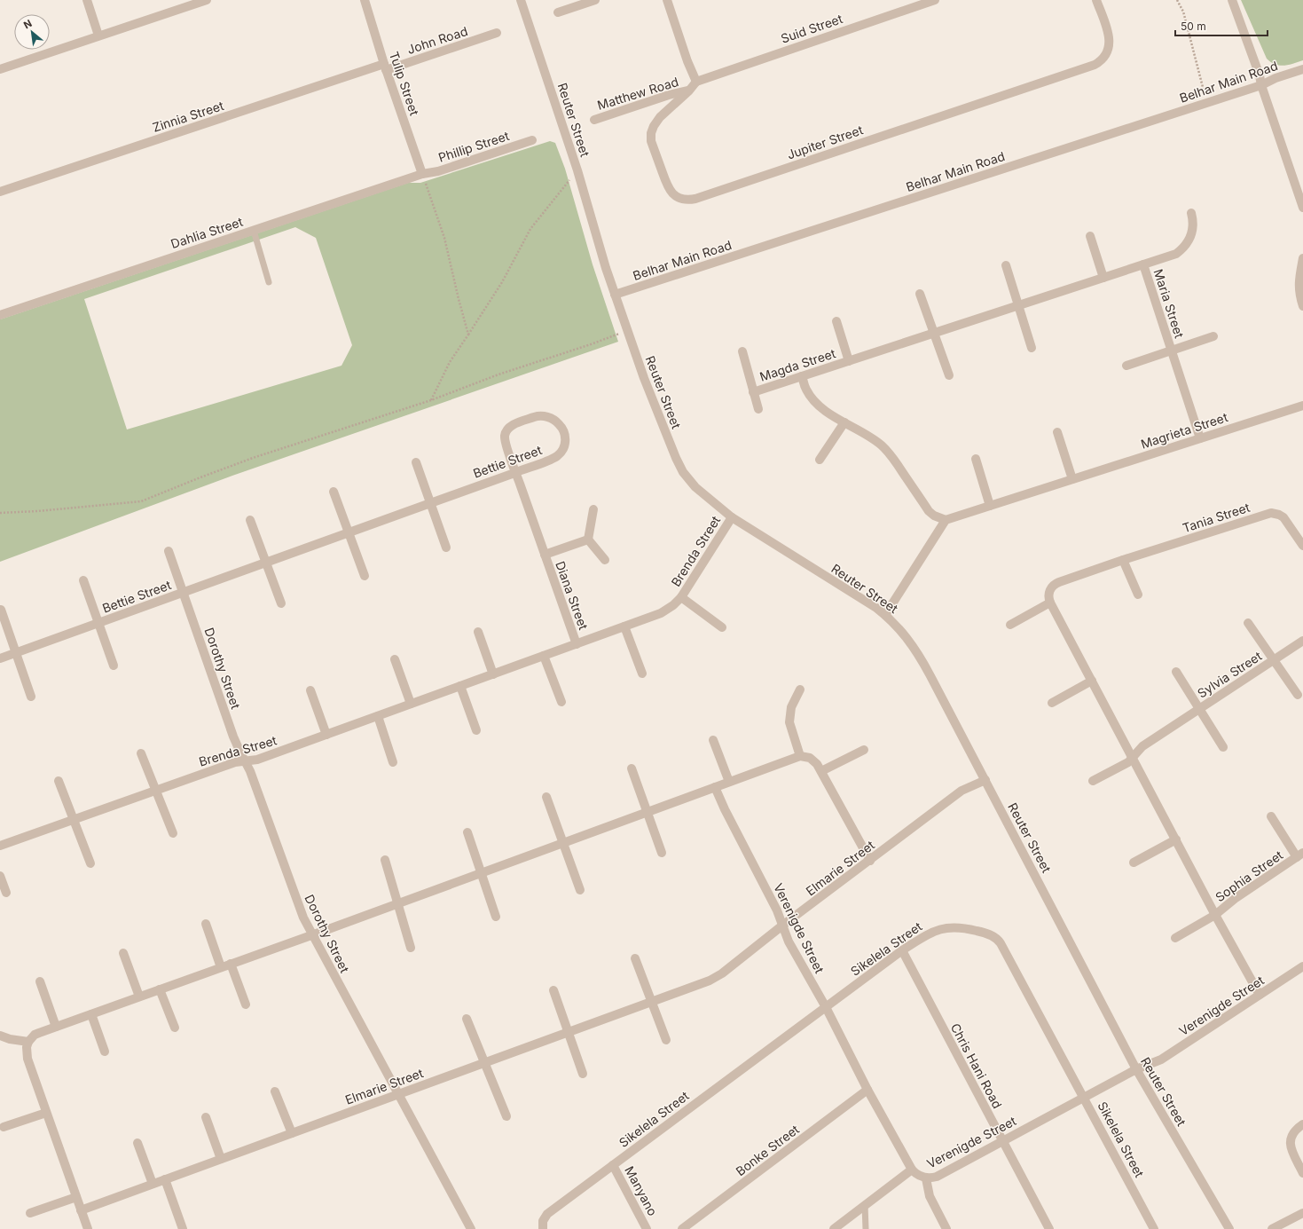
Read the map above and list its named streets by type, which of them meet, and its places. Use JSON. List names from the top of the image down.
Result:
{
  "streets": {
    "street": [
      "Suid Street",
      "John Road",
      "Belhar Main Road",
      "Tulip Street",
      "Matthew Road",
      "Zinnia Street",
      "Reuter Street",
      "Jupiter Street",
      "Phillip Street",
      "Dahlia Street",
      "Maria Street",
      "Magda Street",
      "Magrieta Street",
      "Bettie Street",
      "Tania Street",
      "Brenda Street",
      "Diana Street",
      "Dorothy Street",
      "Sylvia Street",
      "Elmarie Street",
      "Sophia Street",
      "Verenigde Street",
      "Sikelela Street",
      "Chris Hani Road",
      "Bonke Street",
      "Manyano"
    ]
  },
  "crossings": [
    ["Suid Street", "Jupiter Street"],
    ["John Road", "Tulip Street"],
    ["John Road", "Zinnia Street"],
    ["Belhar Main Road", "Reuter Street"],
    ["Tulip Street", "Zinnia Street"],
    ["Tulip Street", "Phillip Street"],
    ["Tulip Street", "Dahlia Street"],
    ["Matthew Road", "Jupiter Street"],
    ["Reuter Street", "Brenda Street"],
    ["Reuter Street", "Elmarie Street"],
    ["Reuter Street", "Verenigde Street"],
    ["Phillip Street", "Dahlia Street"],
    ["Maria Street", "Magda Street"],
    ["Maria Street", "Magrieta Street"],
    ["Bettie Street", "Diana Street"],
    ["Bettie Street", "Dorothy Street"],
    ["Brenda Street", "Diana Street"],
    ["Brenda Street", "Dorothy Street"],
    ["Dorothy Street", "Elmarie Street"],
    ["Elmarie Street", "Verenigde Street"],
    ["Verenigde Street", "Sikelela Street"],
    ["Verenigde Street", "Chris Hani Road"],
    ["Verenigde Street", "Bonke Street"],
    ["Sikelela Street", "Chris Hani Road"],
    ["Sikelela Street", "Manyano"]
  ],
  "scale_bar": "50 m",
  "north": "top left"
}
